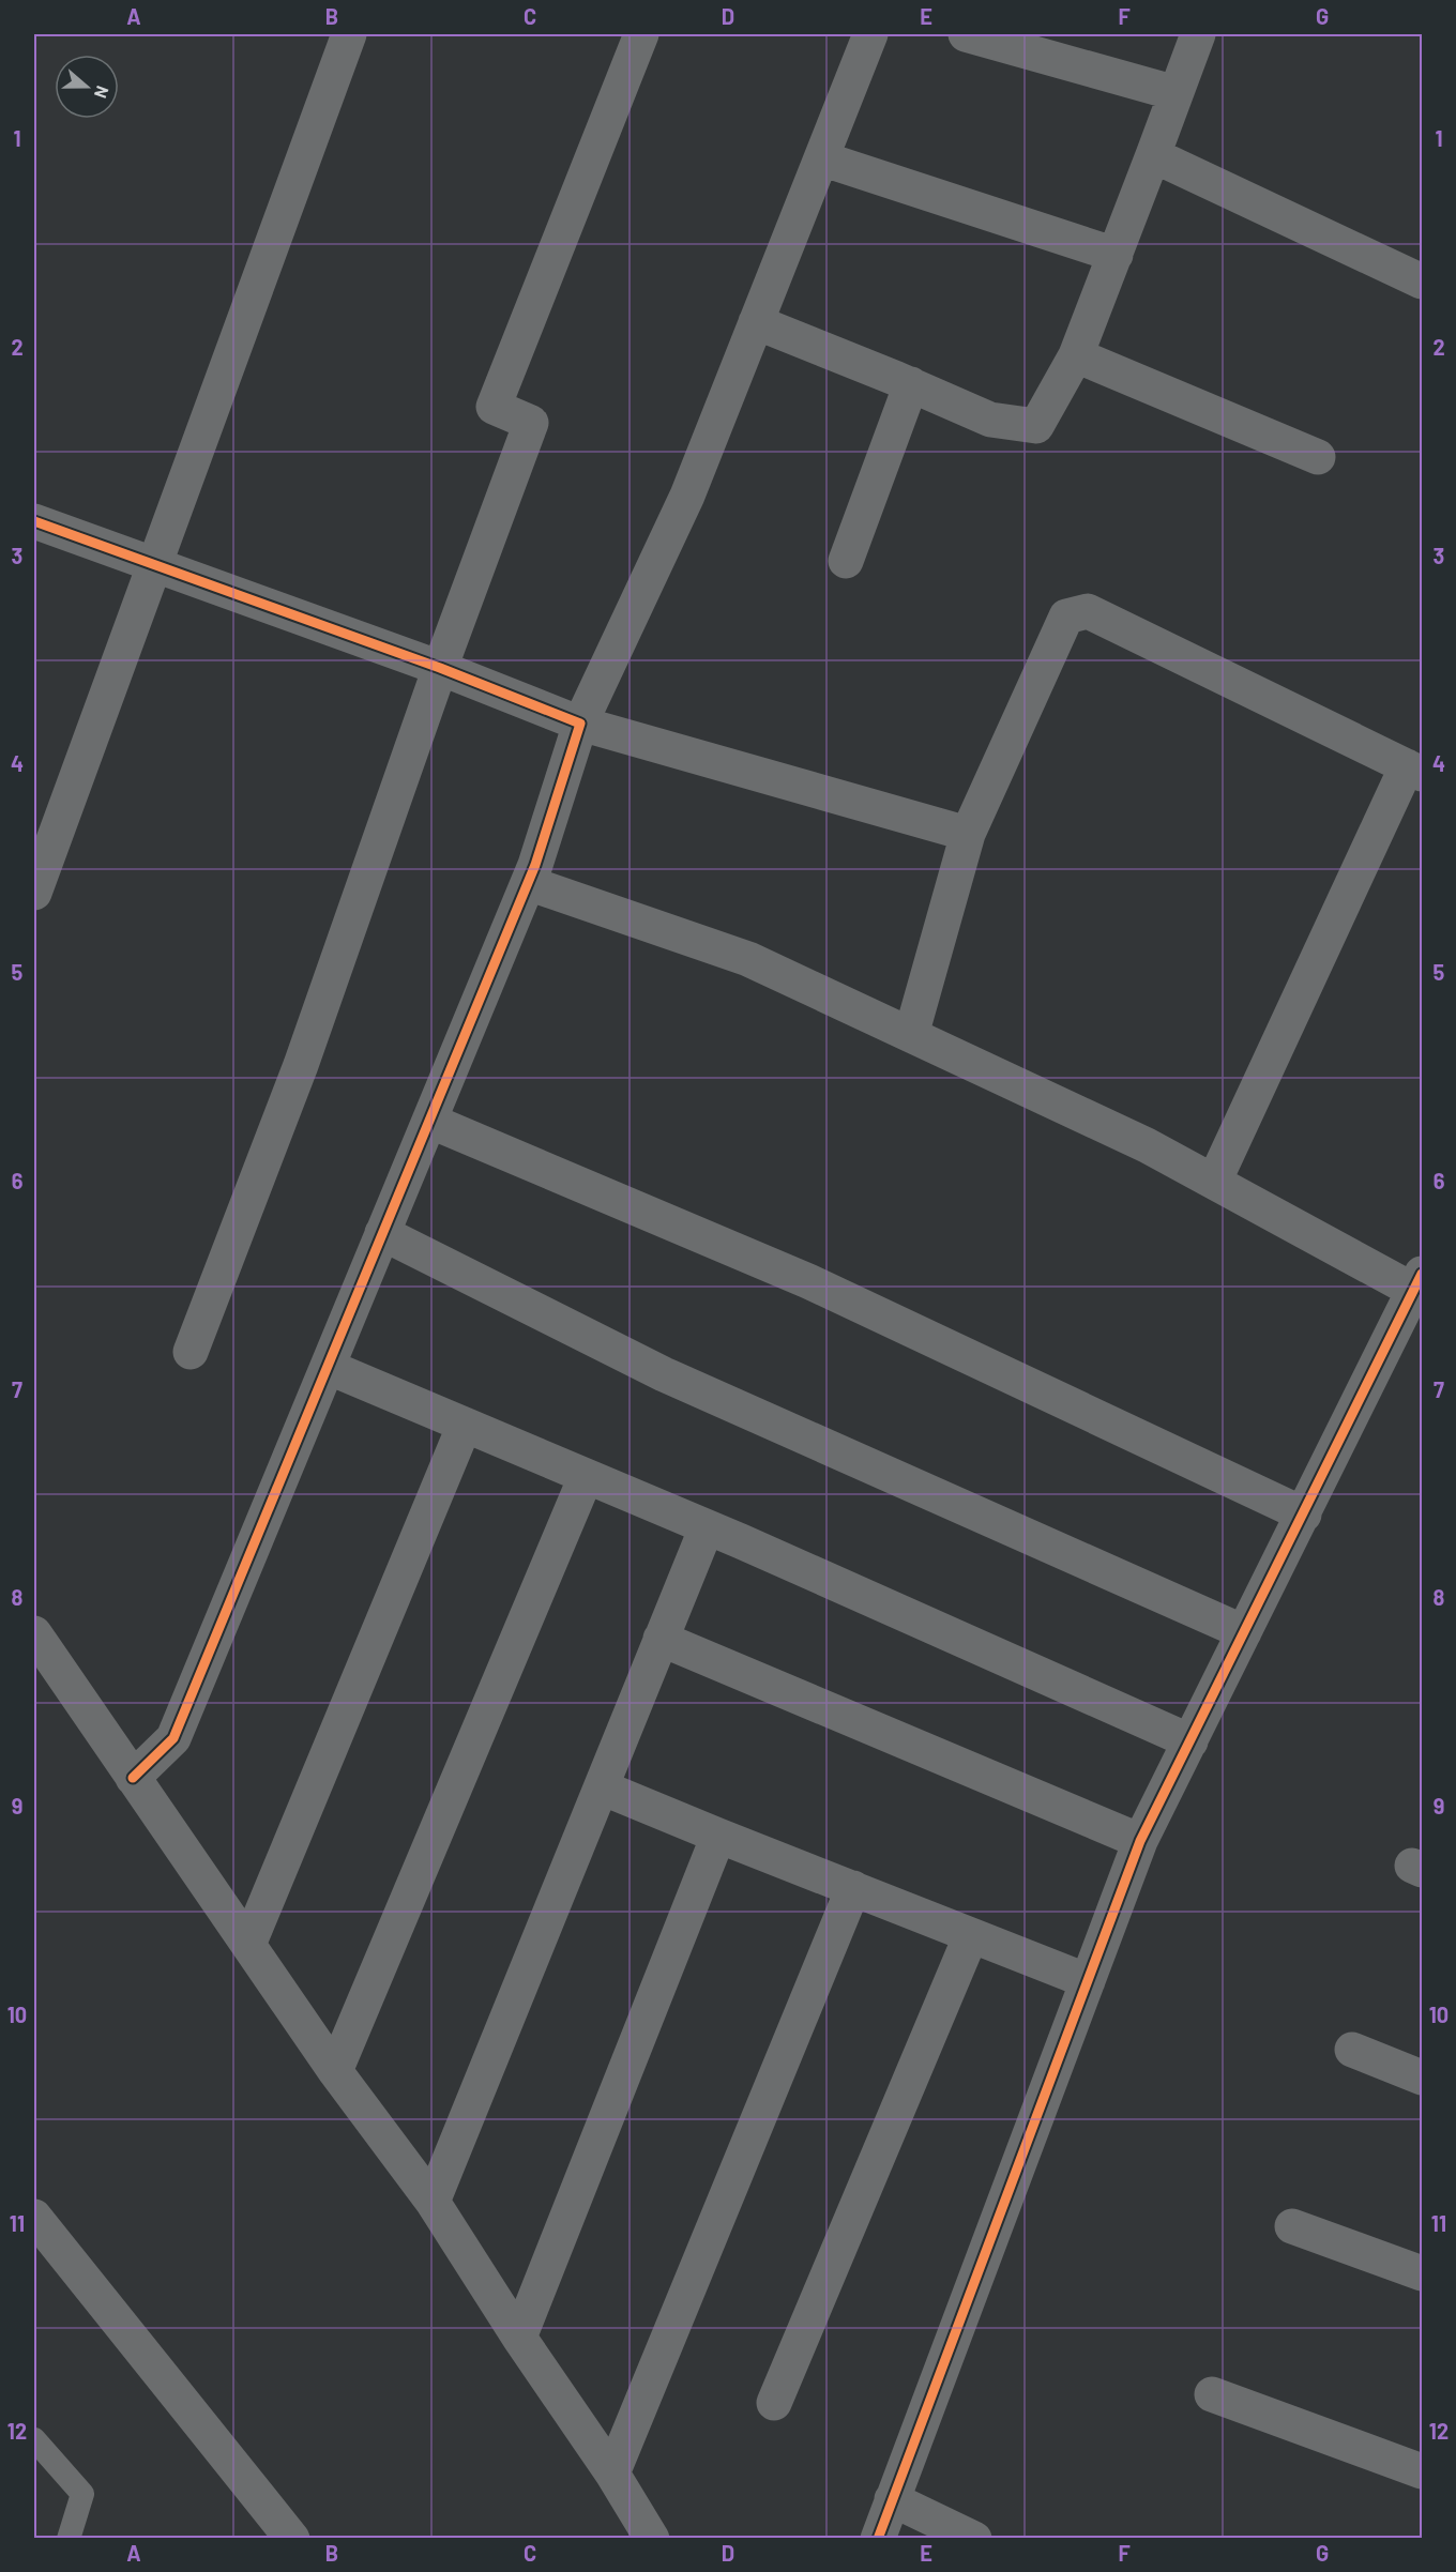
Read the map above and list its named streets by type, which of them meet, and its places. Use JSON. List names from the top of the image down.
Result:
{
  "north": "right",
  "grid": {
    "columns": [
      "A",
      "B",
      "C",
      "D",
      "E",
      "F",
      "G"
    ],
    "rows": [
      "1",
      "2",
      "3",
      "4",
      "5",
      "6",
      "7",
      "8",
      "9",
      "10",
      "11",
      "12"
    ]
  }
}
